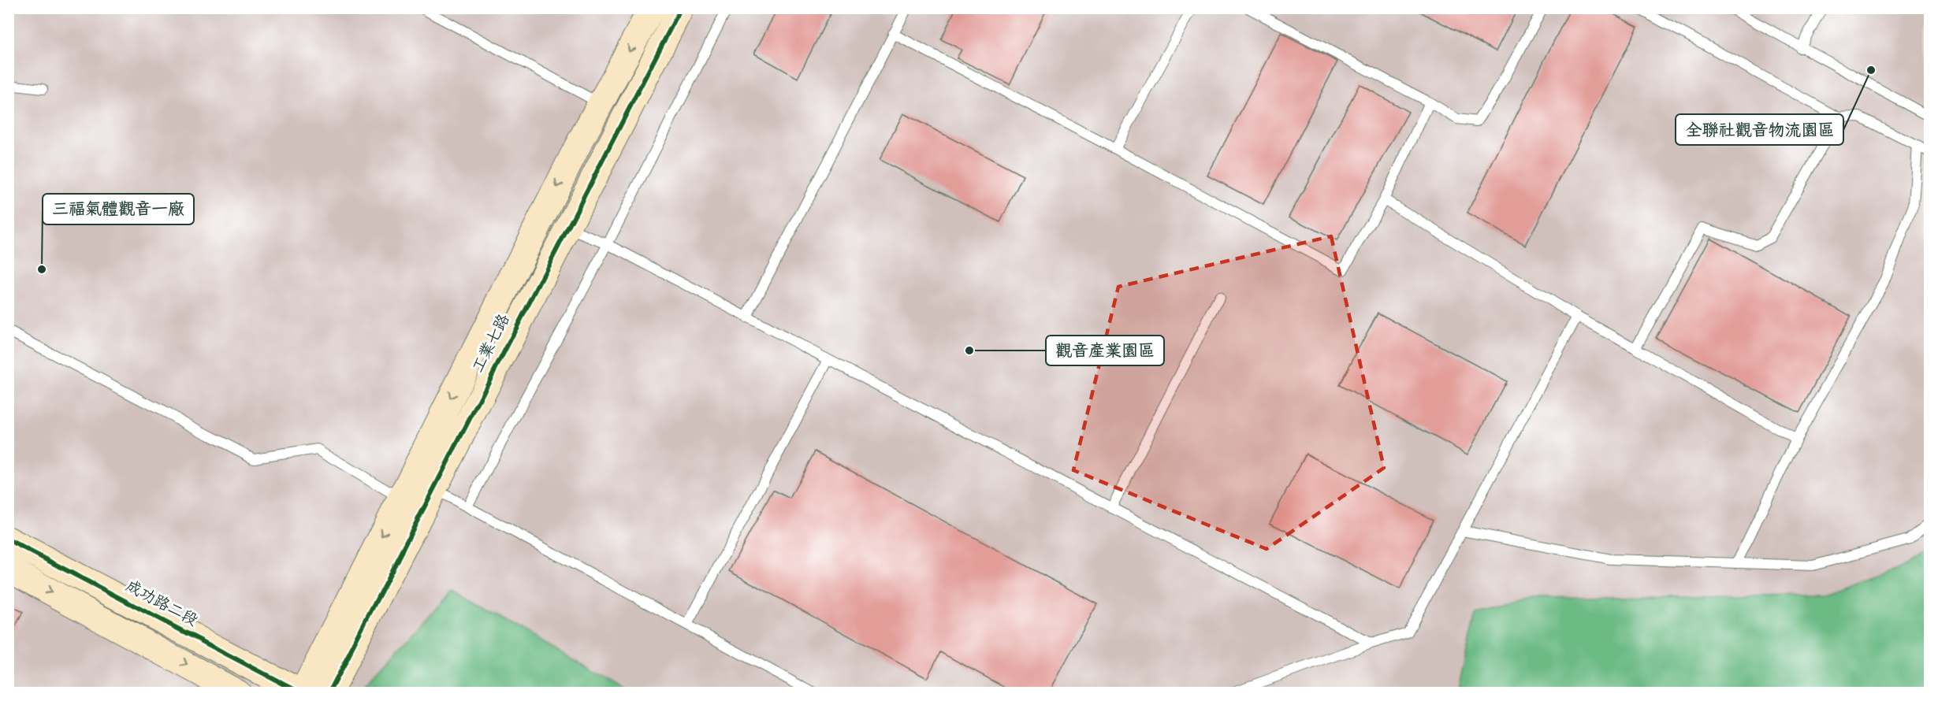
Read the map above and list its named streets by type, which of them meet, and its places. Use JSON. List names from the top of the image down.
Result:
{
  "streets": {
    "street": ["工業七路", "成功路二段"]
  },
  "crossings": [
    ["工業七路", "成功路二段"]
  ],
  "places": ["全聯社觀音物流園區", "三福氣體觀音一廠", "觀音產業園區"]
}
